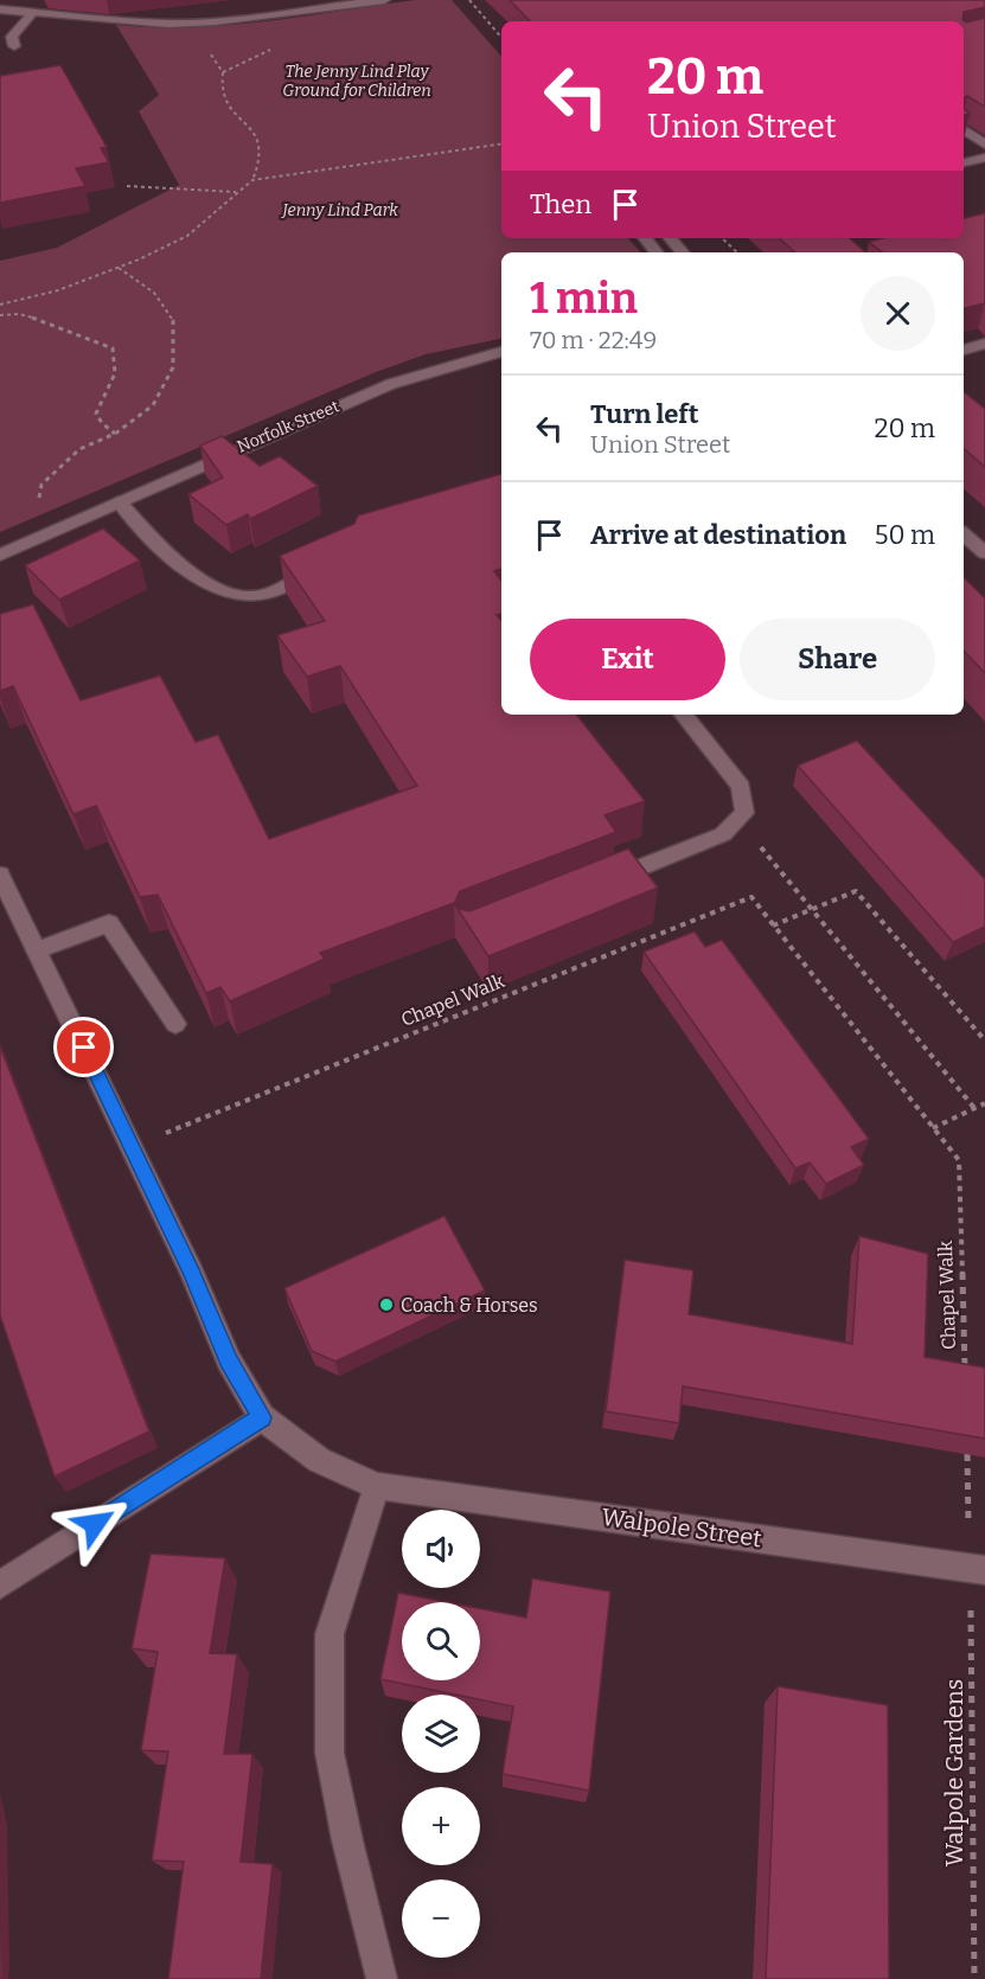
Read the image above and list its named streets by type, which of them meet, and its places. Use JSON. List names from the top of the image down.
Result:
{
  "streets": {
    "street": ["Norfolk Street", "Walpole Street"],
    "path": ["Chapel Walk", "Walpole Gardens"]
  },
  "crossings": [
    ["Walpole Street", "Walpole Gardens"]
  ],
  "parks": ["The Jenny Lind Play Ground for Children", "Jenny Lind Park"],
  "places": ["Coach & Horses"],
  "page": {
    "turn": ["20 m", "Union Street"],
    "then": "Then",
    "heading": ["1 min", "70 m · 22:49"],
    "list": [
      {
        "name": "Turn left",
        "note": "Union Street",
        "value": "20 m"
      },
      {
        "name": "Arrive at destination",
        "value": "50 m"
      }
    ],
    "buttons": ["Exit", "Share"],
    "map_buttons": ["+", "−"]
  }
}
